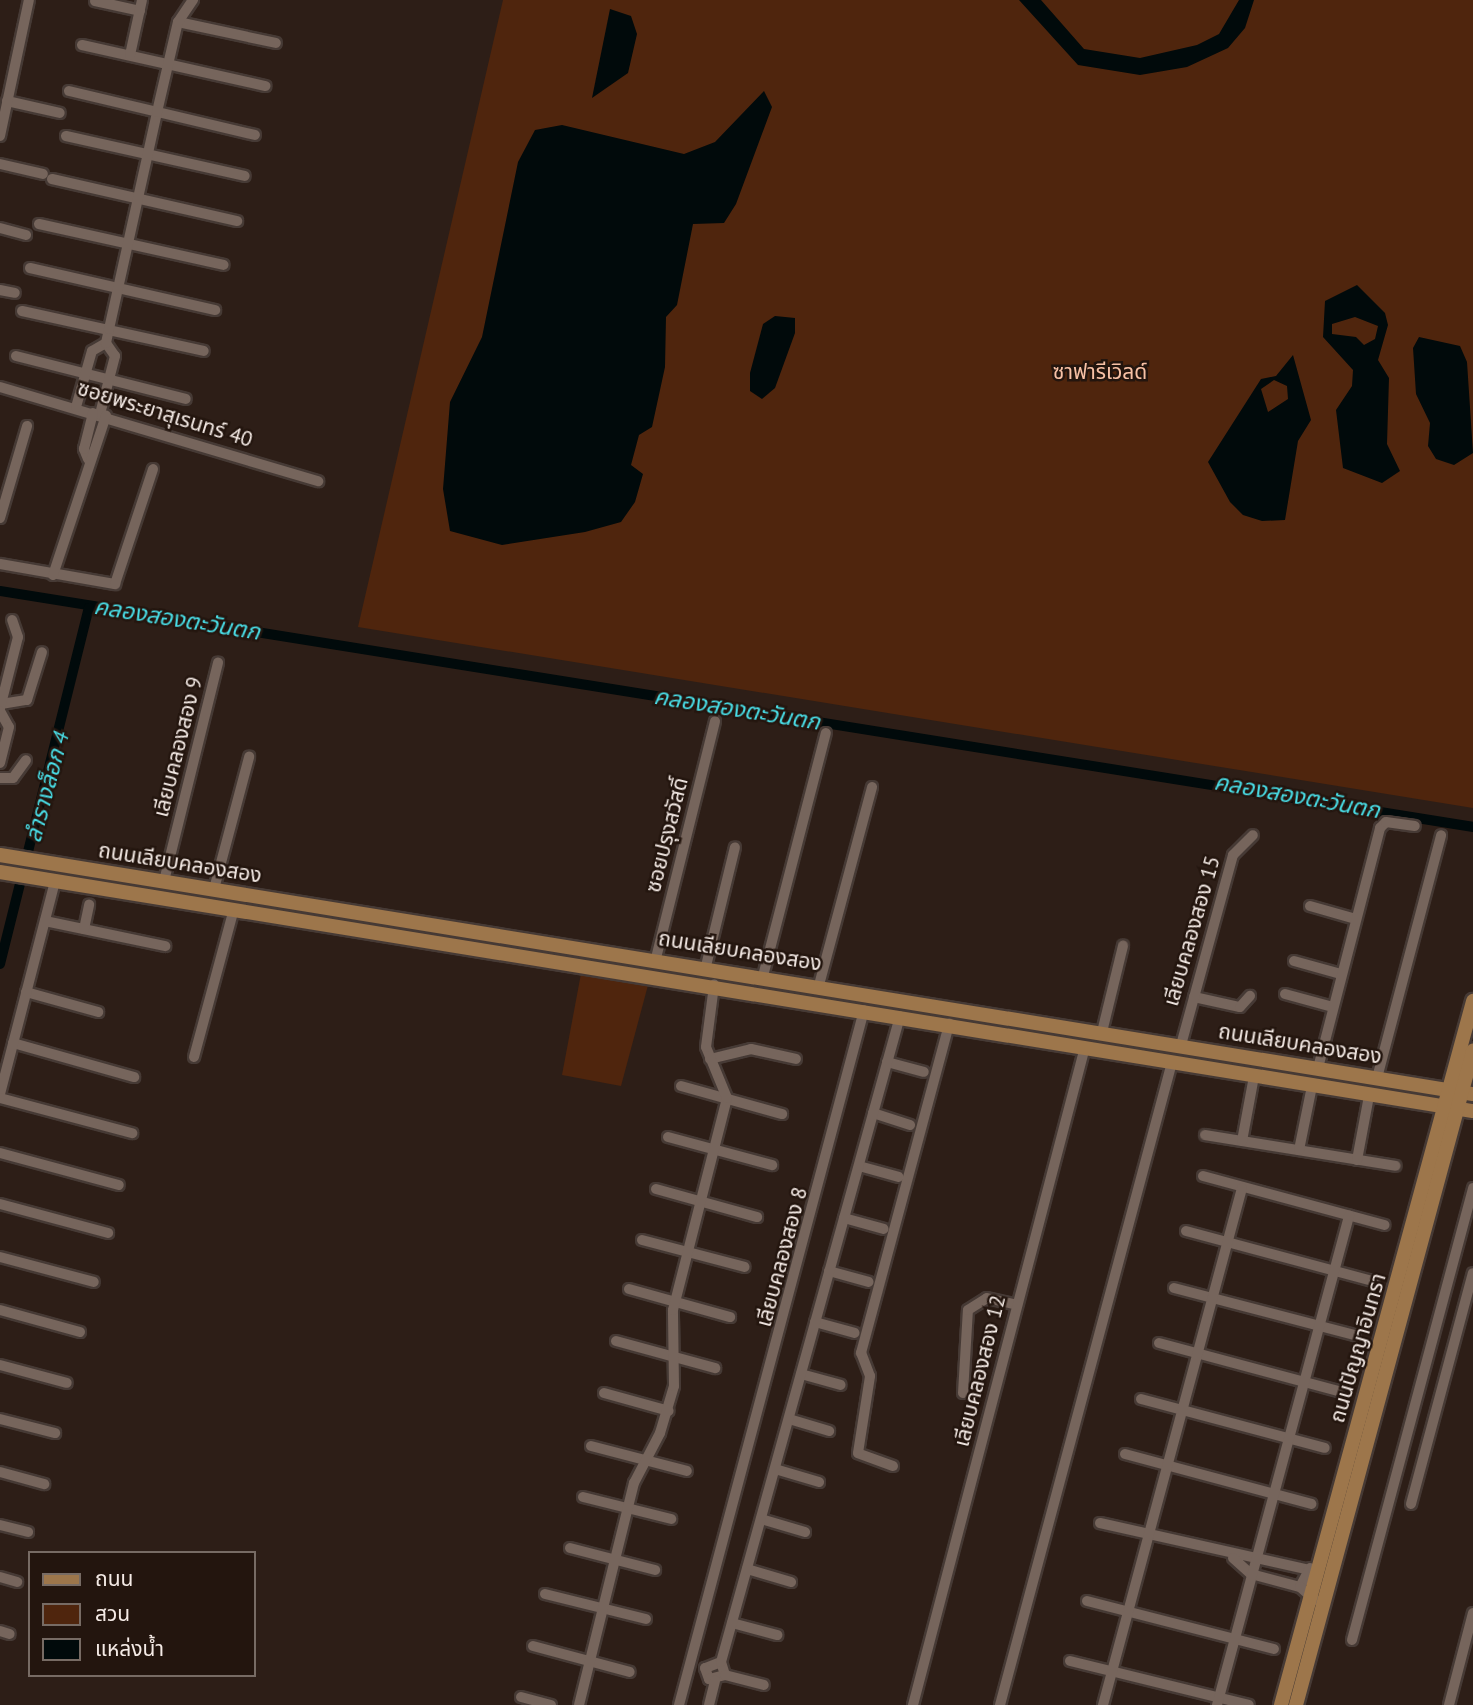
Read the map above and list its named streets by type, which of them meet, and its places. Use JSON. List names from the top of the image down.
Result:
{
  "streets": {
    "main road": ["ถนนเลียบคลองสอง", "ถนนปัญญาอินทรา"],
    "street": [
      "ซอยพระยาสุเรนทร์ 40",
      "เลียบคลองสอง 9",
      "ซอยปรุงสวัสดิ์",
      "เลียบคลองสอง 15",
      "เลียบคลองสอง 8",
      "เลียบคลองสอง 12"
    ]
  },
  "crossings": [
    ["เลียบคลองสอง 9", "ถนนเลียบคลองสอง"],
    ["ซอยปรุงสวัสดิ์", "ถนนเลียบคลองสอง"],
    ["ถนนเลียบคลองสอง", "เลียบคลองสอง 15"],
    ["ถนนเลียบคลองสอง", "เลียบคลองสอง 8"],
    ["ถนนเลียบคลองสอง", "ถนนปัญญาอินทรา"],
    ["ถนนเลียบคลองสอง", "เลียบคลองสอง 12"]
  ],
  "water": ["คลองสองตะวันตก", "ลำรางล็อก 4"],
  "parks": ["ซาฟารีเวิลด์"],
  "legend": ["ถนน", "สวน", "แหล่งน้ำ"]
}
